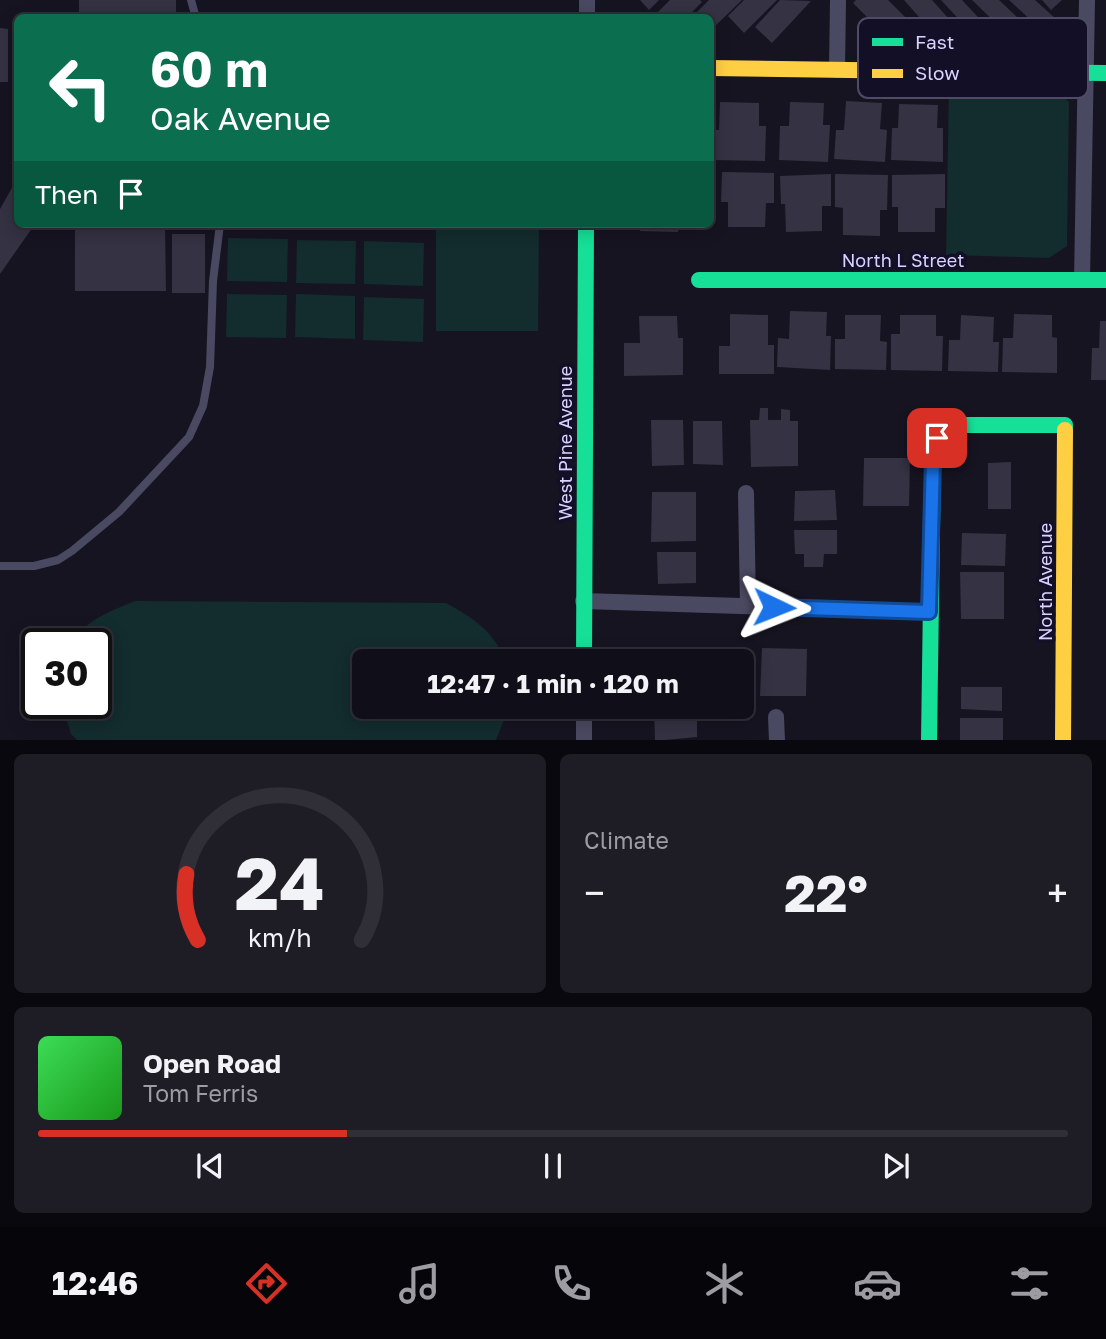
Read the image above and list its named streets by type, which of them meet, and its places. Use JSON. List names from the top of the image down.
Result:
{
  "streets": {
    "street": ["North L Street", "West Pine Avenue", "North Avenue"]
  },
  "legend": ["Fast", "Slow"],
  "page": {
    "turn": ["60 m", "Oak Avenue"],
    "then": "Then",
    "limit": "30",
    "trip": "12:47 · 1 min · 120 m",
    "tile": "Climate",
    "heat": ["−", "22°", "+"],
    "song": ["Open Road", "Tom Ferris"],
    "tabs": "12:46",
    "gauge": ["24", "km/h"]
  }
}
